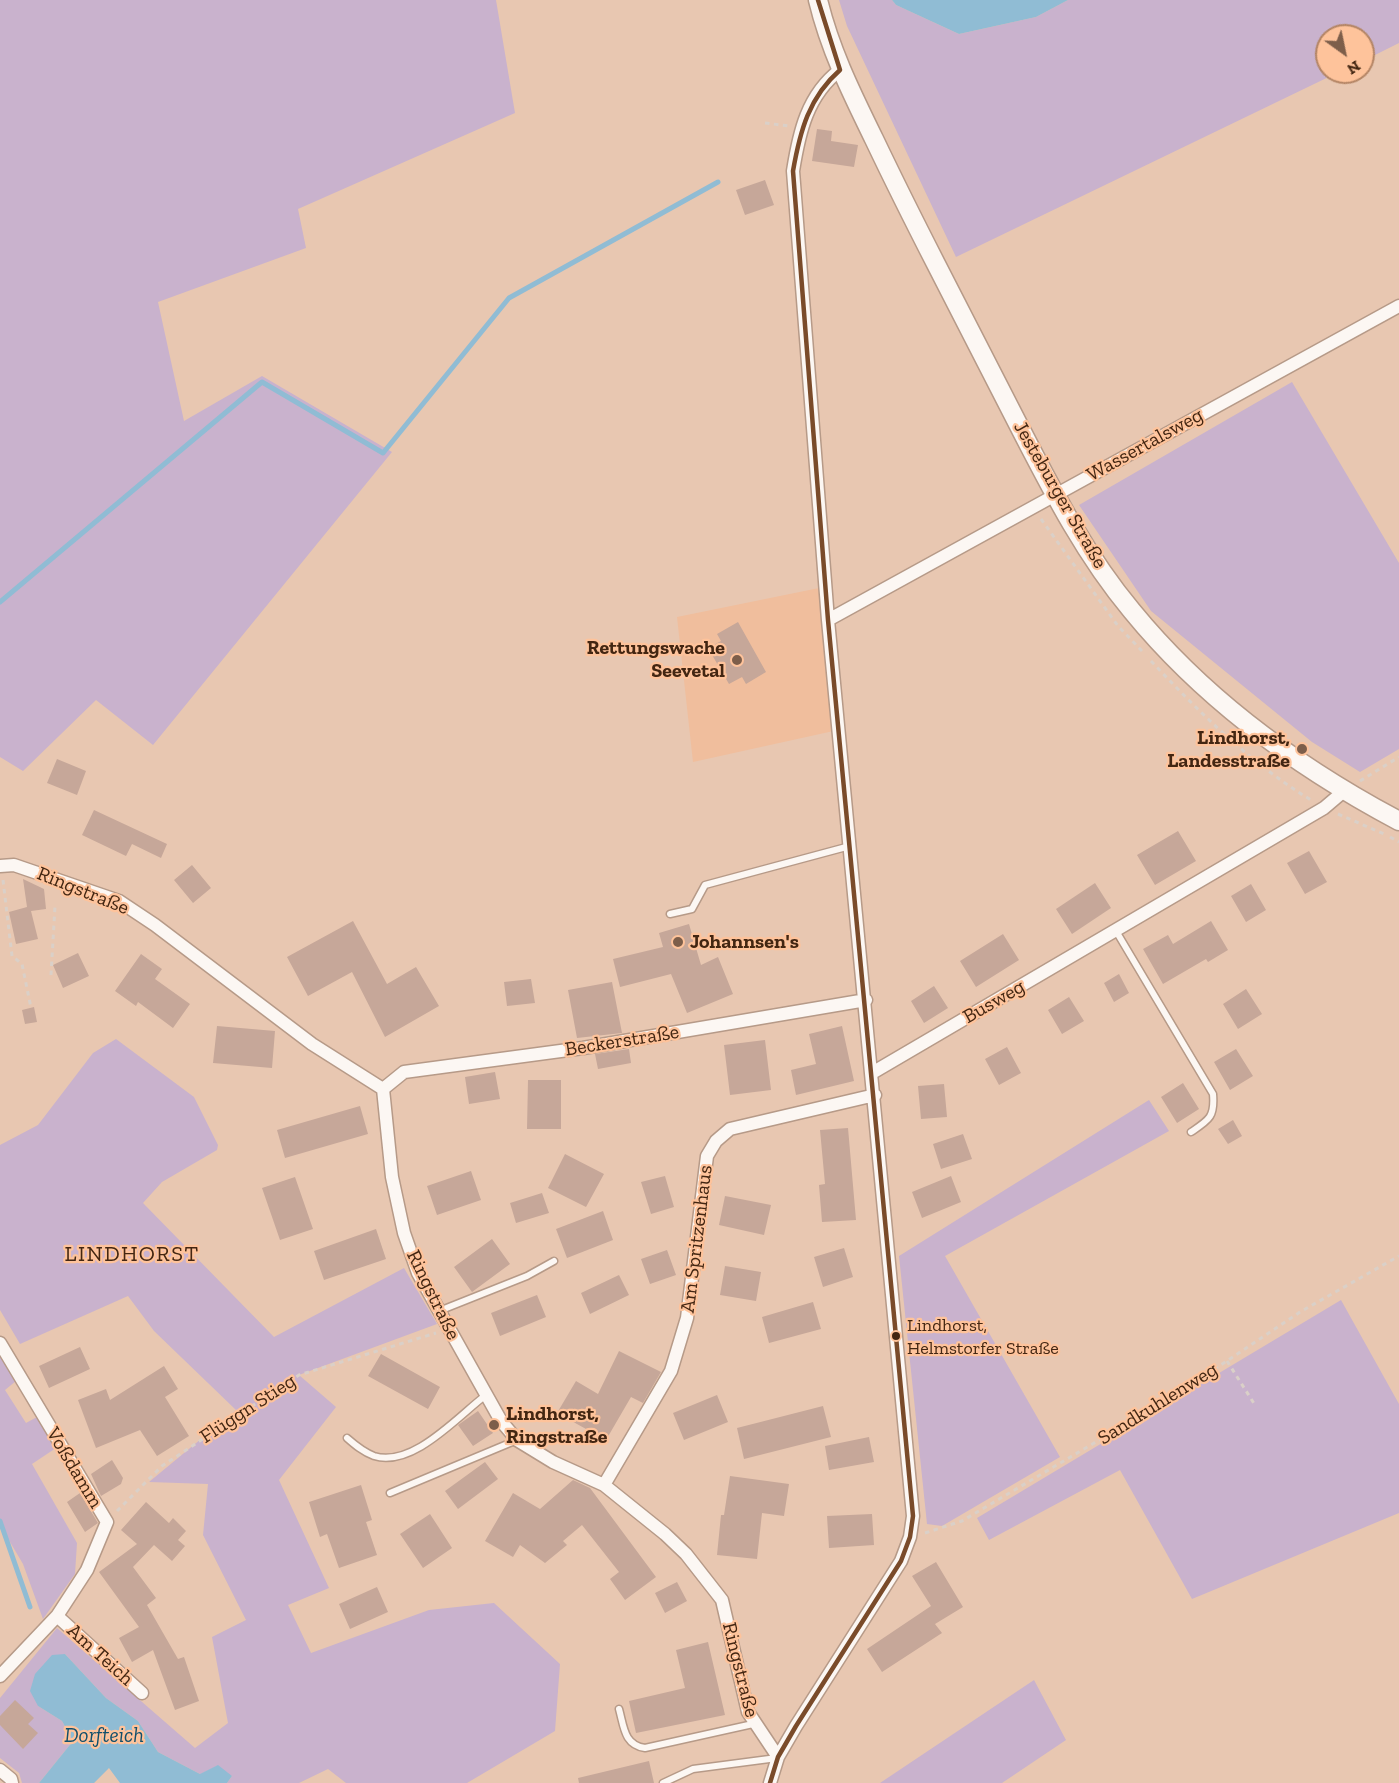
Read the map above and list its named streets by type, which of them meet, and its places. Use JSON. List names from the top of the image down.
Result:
{
  "streets": {
    "main road": ["Jesteburger Straße"],
    "street": [
      "Wassertalsweg",
      "Ringstraße",
      "Busweg",
      "Beckerstraße",
      "Am Spritzenhaus",
      "Voßdamm",
      "Am Teich"
    ],
    "path": ["Sandkuhlenweg", "Flüggn Stieg"]
  },
  "crossings": [
    ["Wassertalsweg", "Jesteburger Straße"],
    ["Jesteburger Straße", "Busweg"],
    ["Ringstraße", "Beckerstraße"],
    ["Ringstraße", "Am Spritzenhaus"],
    ["Ringstraße", "Flüggn Stieg"],
    ["Flüggn Stieg", "Voßdamm"],
    ["Voßdamm", "Am Teich"]
  ],
  "districts": ["LINDHORST"],
  "water": ["Dorfteich"],
  "places": [
    "Rettungswache Seevetal",
    "Lindhorst, Landesstraße",
    "Johannsen's",
    "Lindhorst, Helmstorfer Straße",
    "Lindhorst, Ringstraße"
  ],
  "north": "bottom right"
}
